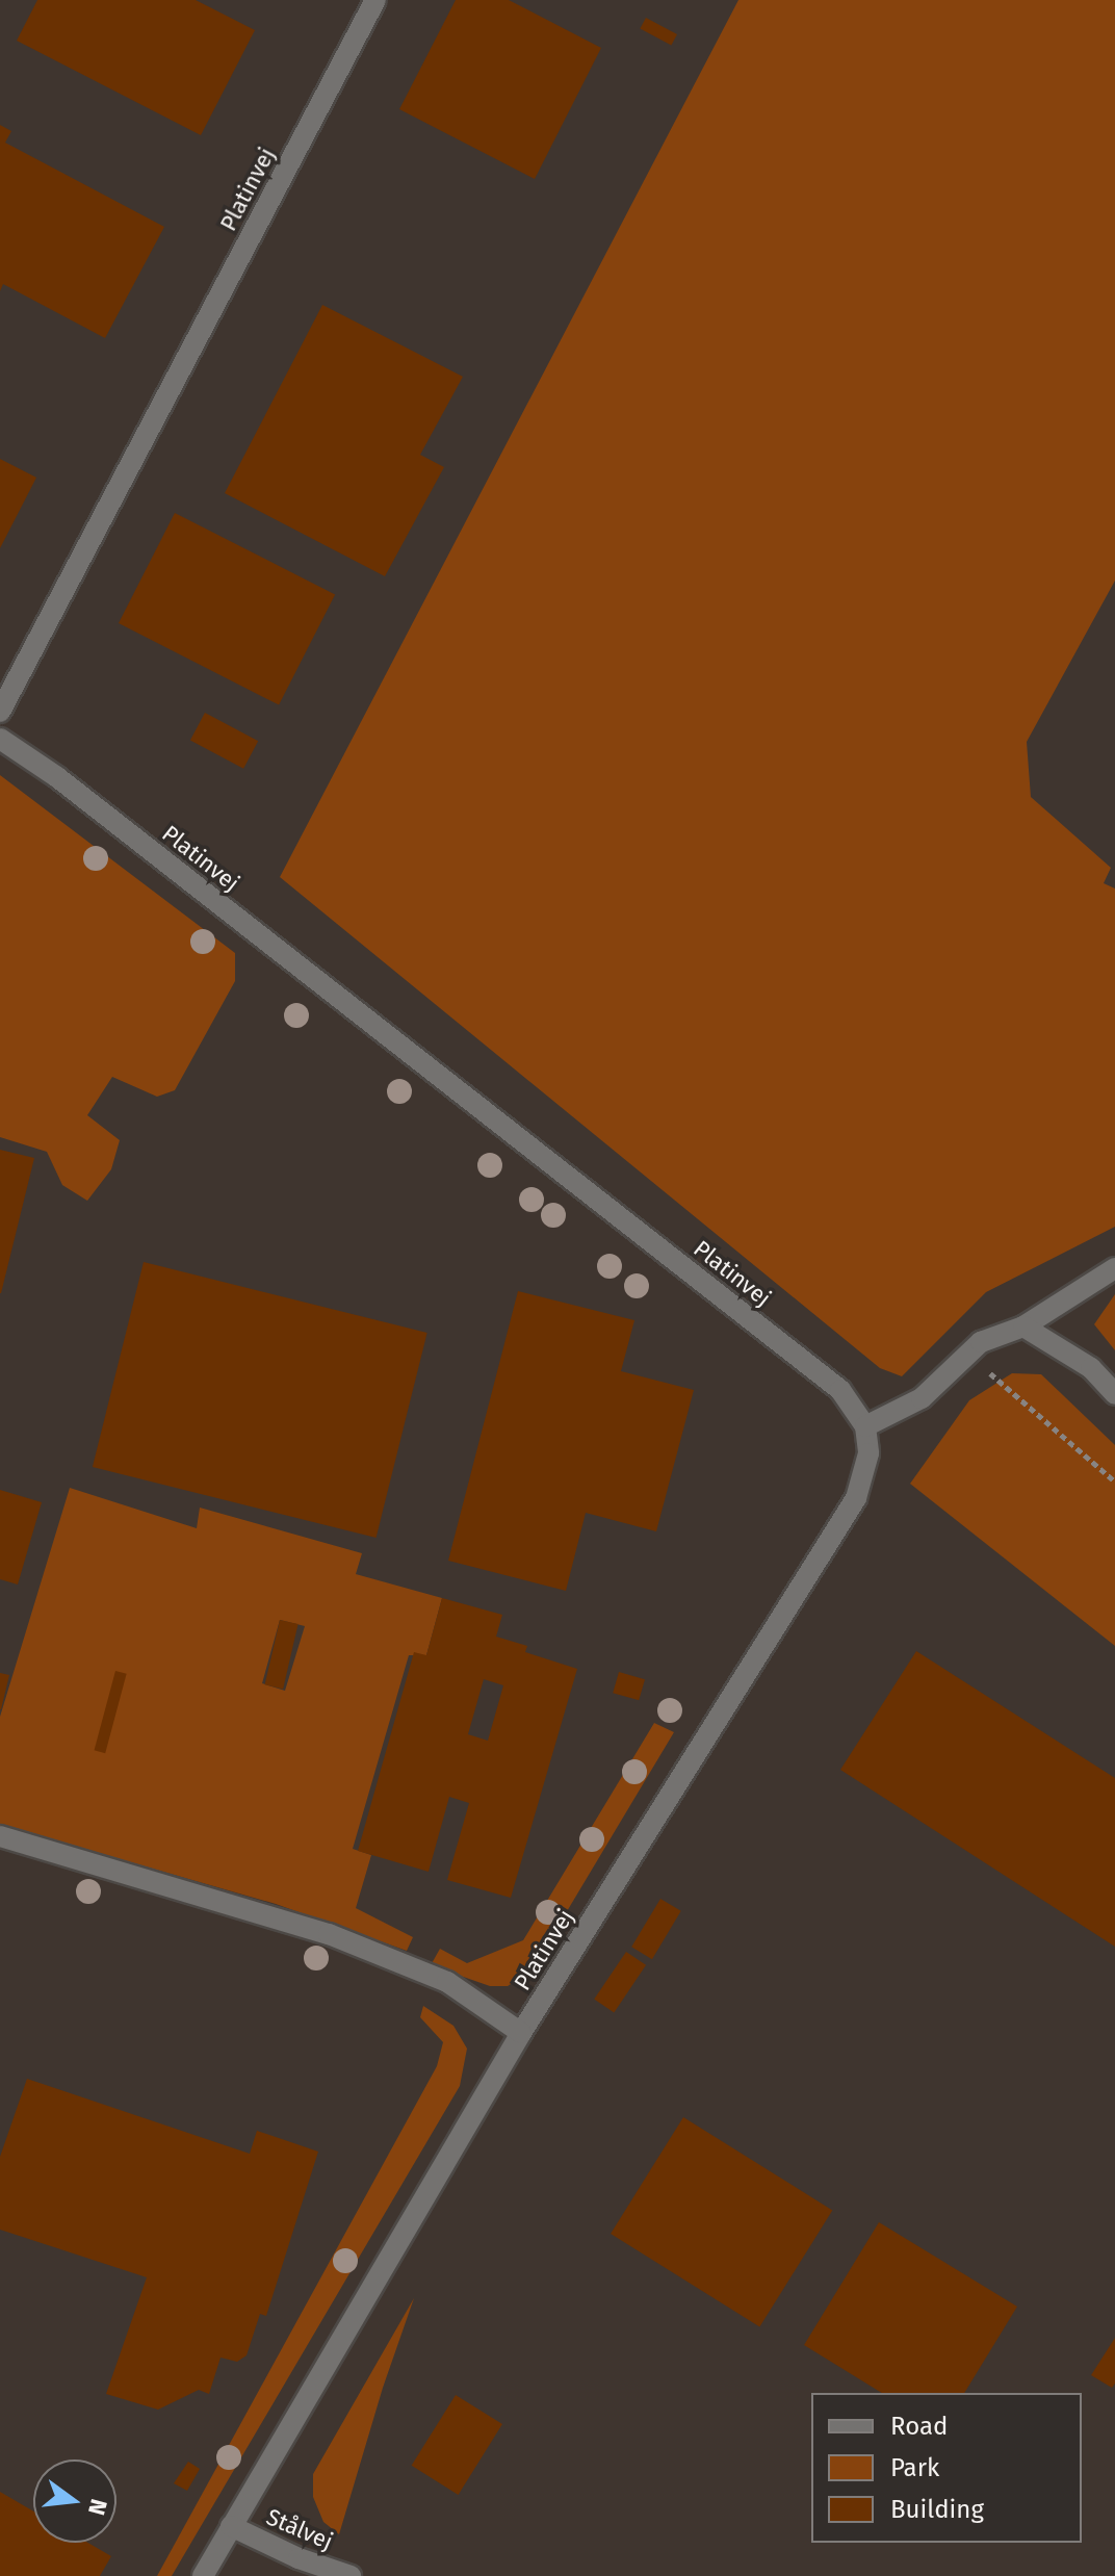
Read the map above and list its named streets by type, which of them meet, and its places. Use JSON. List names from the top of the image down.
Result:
{
  "streets": {
    "street": ["Platinvej", "Stålvej"]
  },
  "crossings": [
    ["Platinvej", "Stålvej"]
  ],
  "legend": ["Road", "Park", "Building"],
  "north": "right"
}
